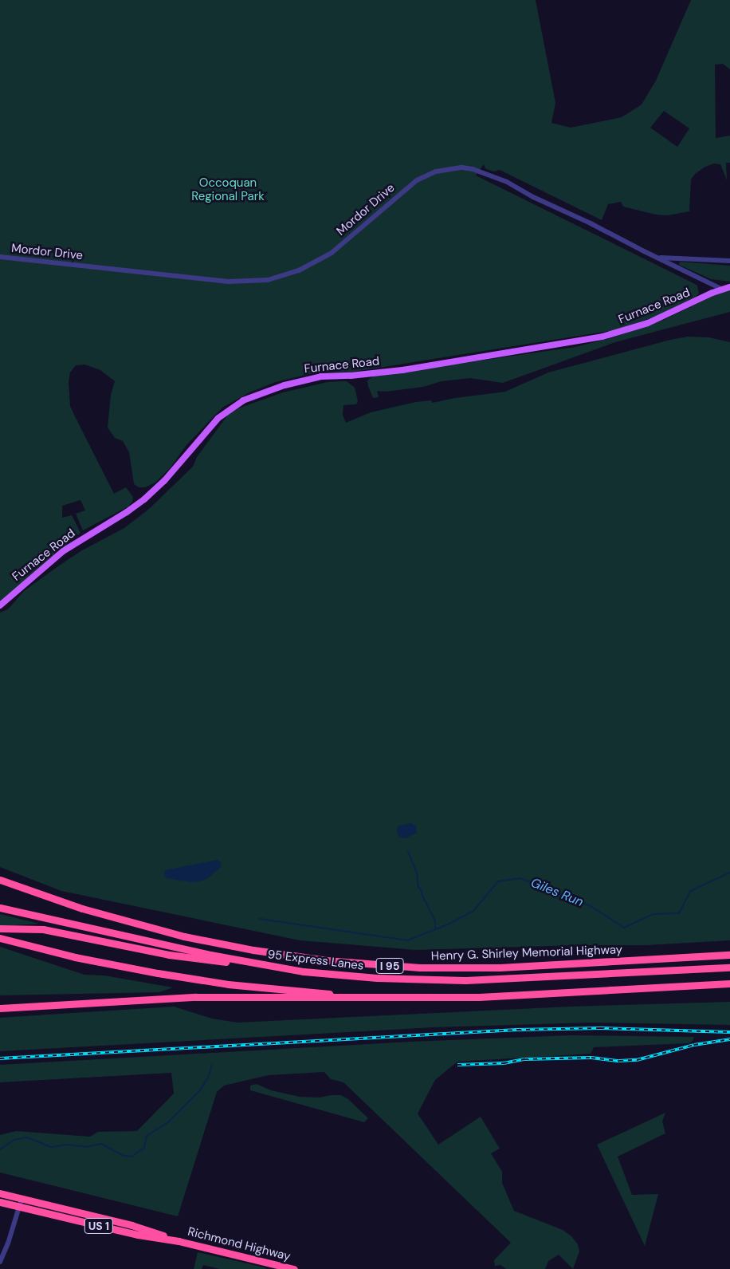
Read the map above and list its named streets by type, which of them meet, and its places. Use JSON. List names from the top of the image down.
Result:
{
  "streets": {
    "highway": [
      "Henry G. Shirley Memorial Highway",
      "95 Express Lanes",
      "I 95",
      "US 1",
      "Richmond Highway"
    ],
    "main road": ["Furnace Road"],
    "street": ["Mordor Drive"]
  },
  "crossings": [
    ["Mordor Drive", "Furnace Road"]
  ],
  "water": ["Giles Run"],
  "parks": ["Occoquan Regional Park"]
}
